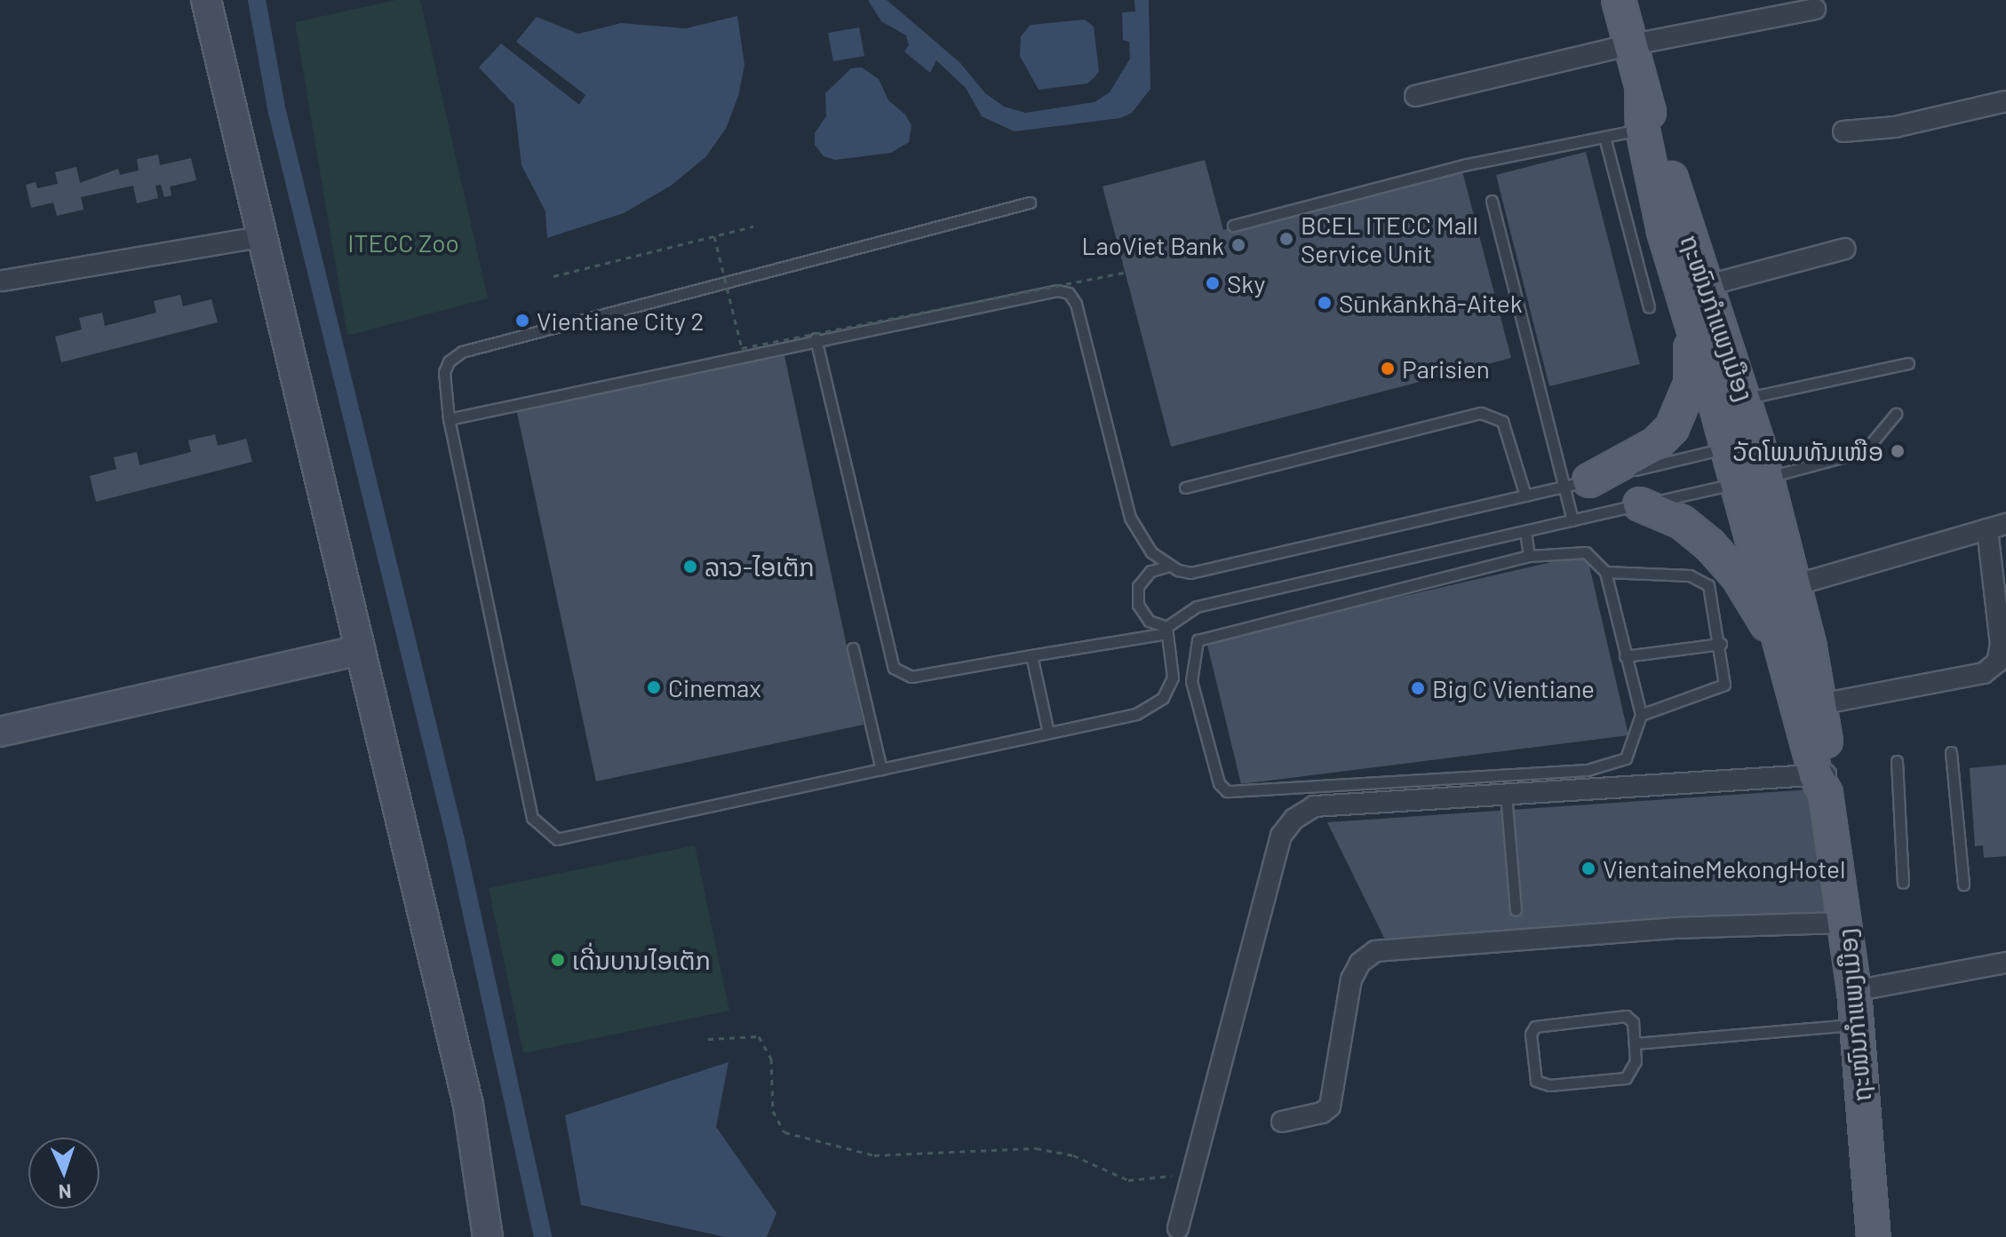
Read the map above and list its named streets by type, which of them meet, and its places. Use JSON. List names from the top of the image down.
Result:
{
  "streets": {
    "main road": ["ຖະໜົນກຳແພງເມືອງ"]
  },
  "parks": ["ITECC Zoo"],
  "places": [
    "BCEL ITECC Mall Service Unit",
    "LaoViet Bank",
    "Sky",
    "Sūnkānkhā-Aitek",
    "Vientiane City 2",
    "Parisien",
    "ວັດໂພນທັນເໜືອ",
    "ລາວ-ໄອເຕັກ",
    "Cinemax",
    "Big C Vientiane",
    "VientaineMekongHotel",
    "ເດີ່ນບານໄອເຕັກ"
  ],
  "north": "bottom"
}
